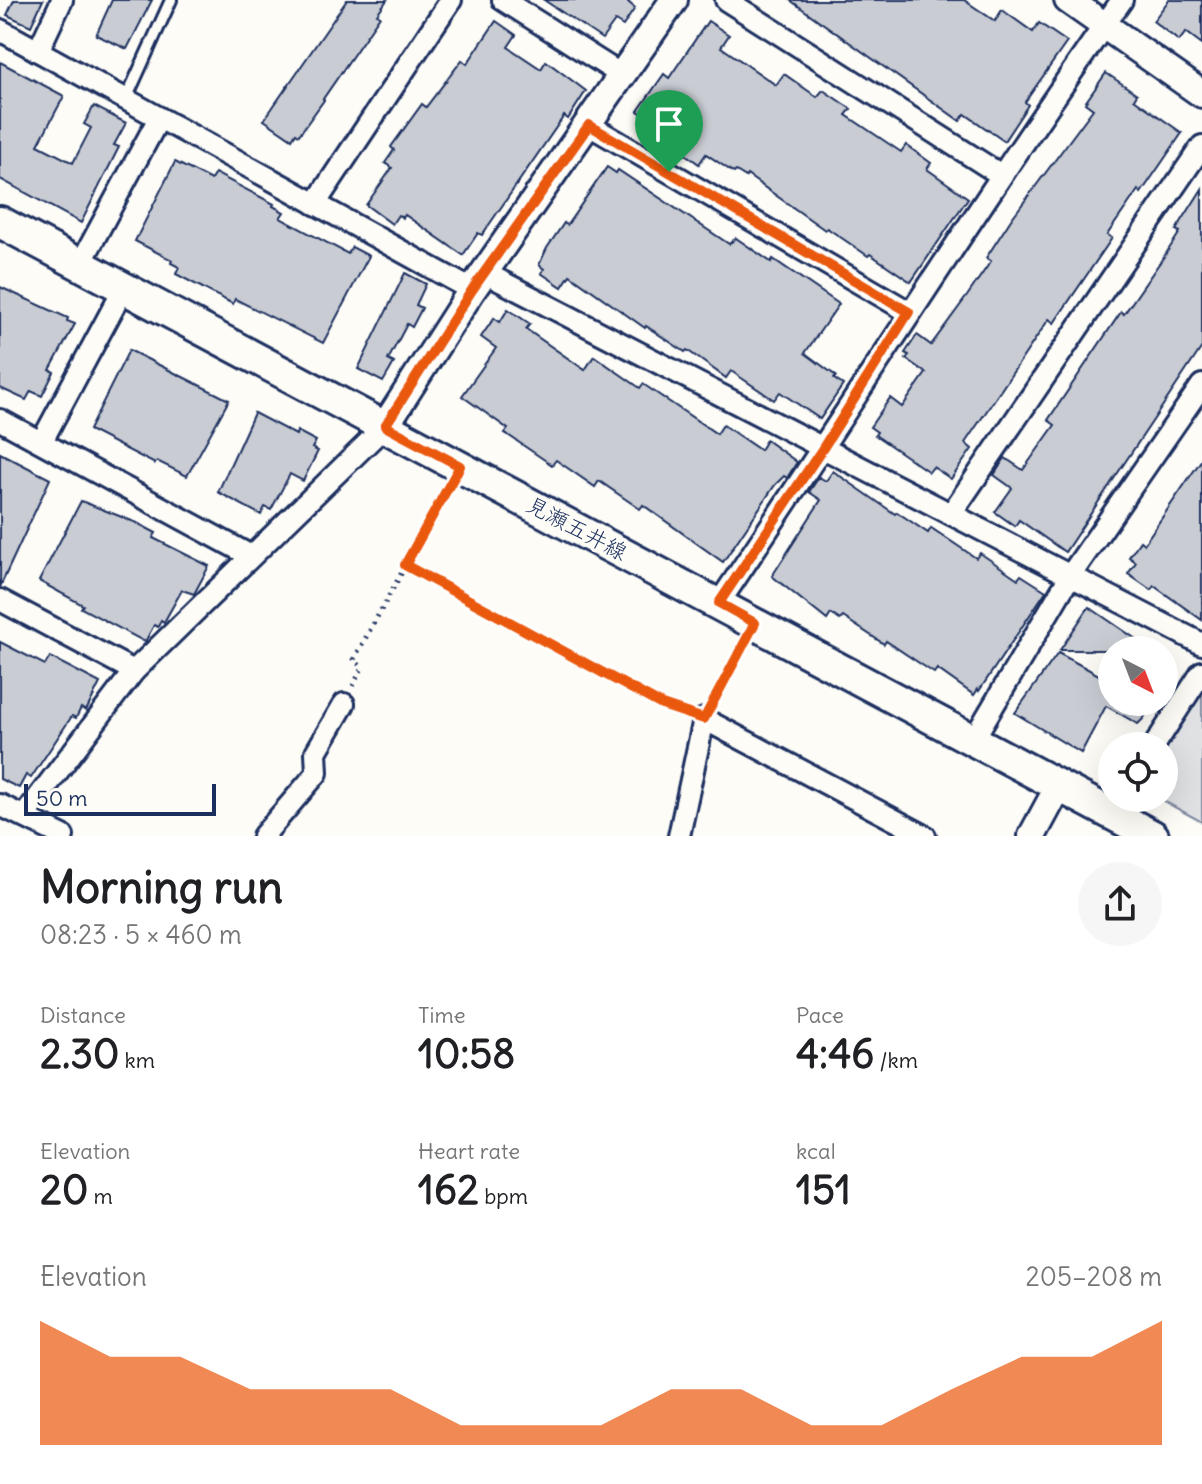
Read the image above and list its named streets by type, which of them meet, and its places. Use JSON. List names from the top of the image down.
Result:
{
  "streets": {
    "main road": ["見瀬五井線"]
  },
  "scale_bar": "50 m",
  "north": "bottom right",
  "page": {
    "scale": "50 m",
    "heading": ["Morning run", "08:23 · 5 × 460 m"],
    "stats": [
      ["Distance", "2.30 km"],
      ["Time", "10:58"],
      ["Pace", "4:46 /km"],
      ["Elevation", "20 m"],
      ["Heart rate", "162 bpm"],
      ["kcal", "151"]
    ],
    "chart": ["Elevation", "205–208 m"]
  }
}
